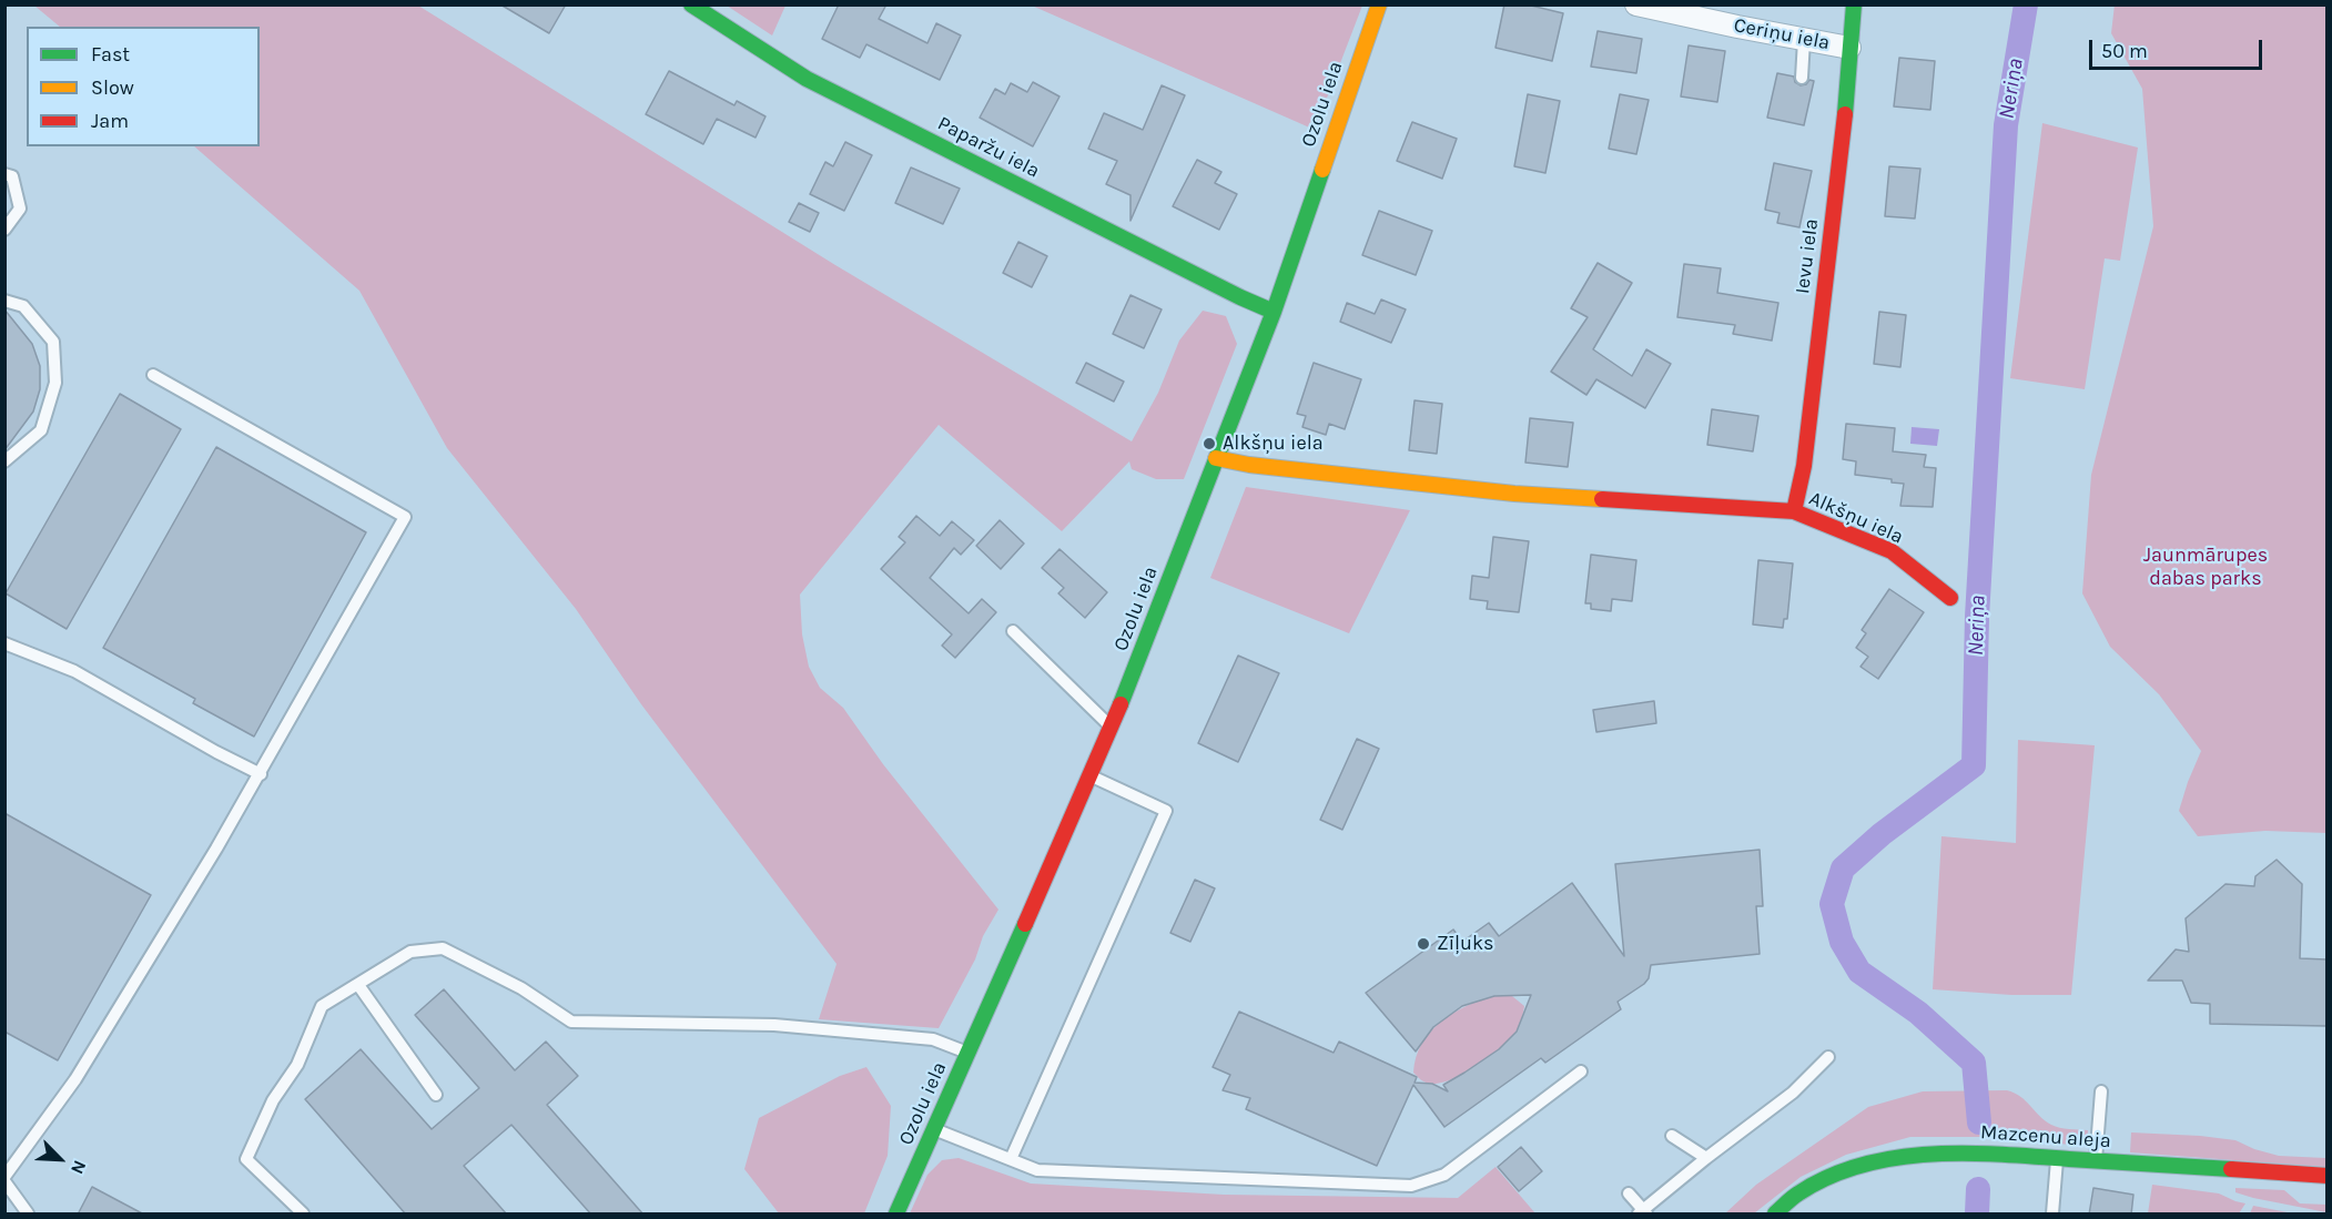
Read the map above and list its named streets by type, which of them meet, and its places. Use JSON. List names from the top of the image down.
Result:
{
  "streets": {
    "street": [
      "Ceriņu iela",
      "Ozolu iela",
      "Paparžu iela",
      "Ievu iela",
      "Alkšņu iela",
      "Mazcenu aleja"
    ]
  },
  "crossings": [
    ["Ceriņu iela", "Ievu iela"],
    ["Ozolu iela", "Paparžu iela"],
    ["Ozolu iela", "Alkšņu iela"],
    ["Ievu iela", "Alkšņu iela"]
  ],
  "water": ["Neriņa"],
  "parks": ["Jaunmārupes dabas parks"],
  "places": ["Alkšņu iela", "Zīļuks"],
  "legend": ["Fast", "Slow", "Jam"],
  "scale_bar": "50 m",
  "north": "bottom right"
}
